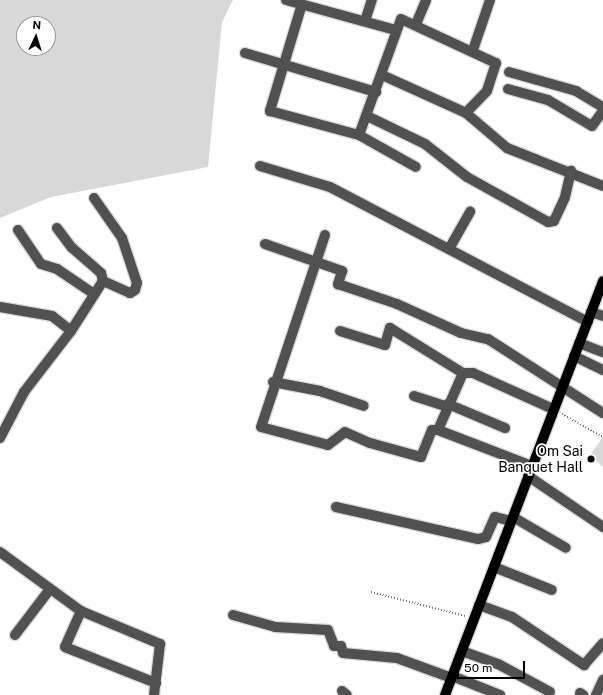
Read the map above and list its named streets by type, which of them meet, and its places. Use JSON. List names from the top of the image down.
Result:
{
  "places": ["Om Sai Banquet Hall"],
  "scale_bar": "50 m",
  "north": "top"
}
